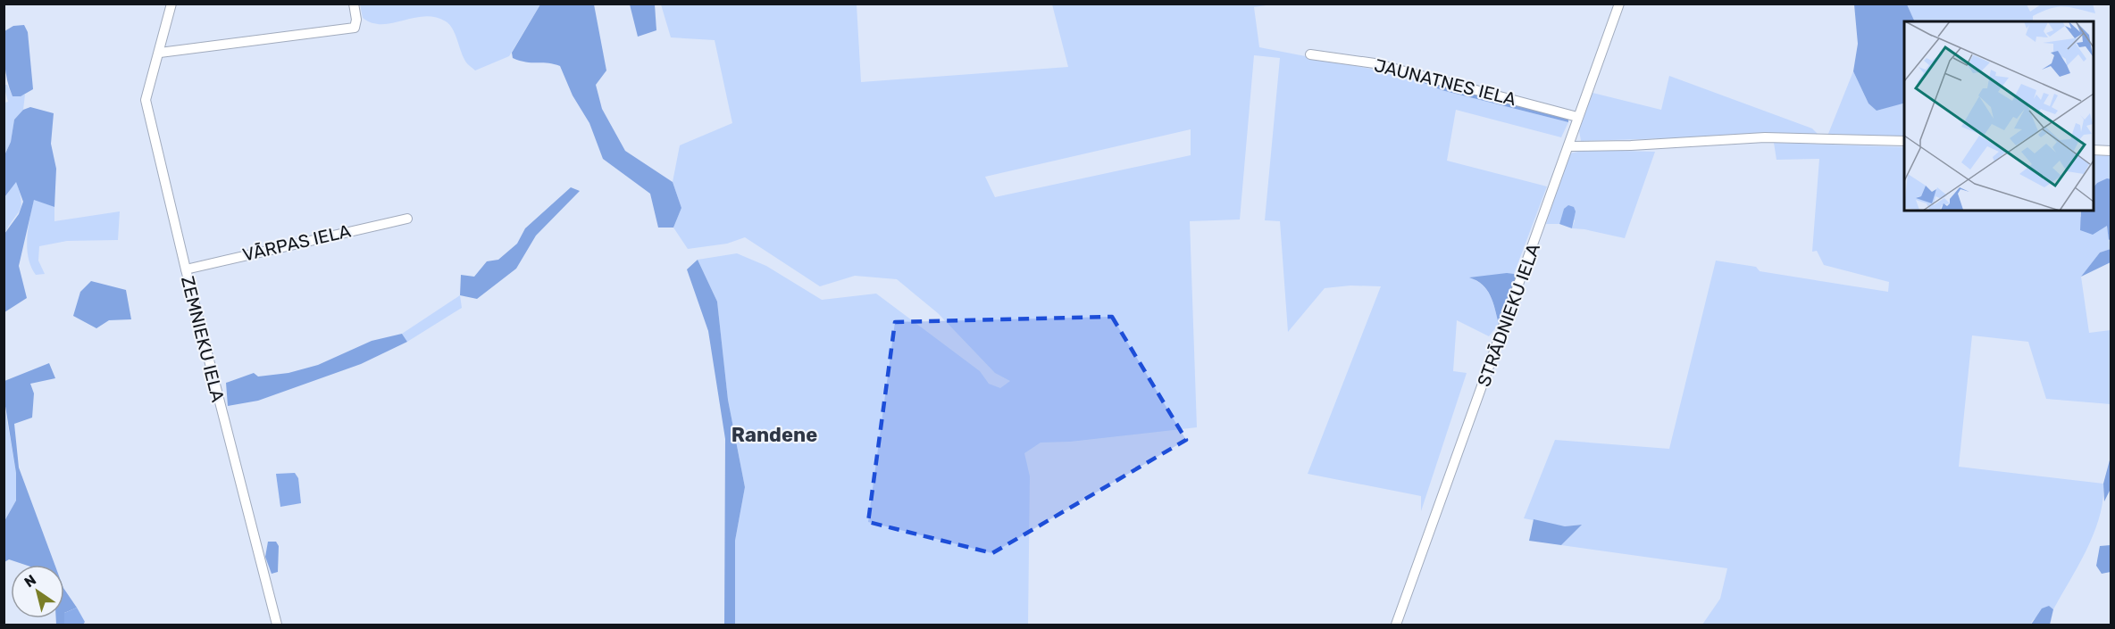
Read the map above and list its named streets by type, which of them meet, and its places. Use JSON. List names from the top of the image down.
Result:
{
  "streets": {
    "street": [
      "JAUNATNES IELA",
      "VĀRPAS IELA",
      "STRĀDNIEKU IELA",
      "ZEMNIEKU IELA"
    ]
  },
  "crossings": [
    ["JAUNATNES IELA", "STRĀDNIEKU IELA"],
    ["VĀRPAS IELA", "ZEMNIEKU IELA"]
  ],
  "districts": ["Randene"],
  "north": "top left"
}
